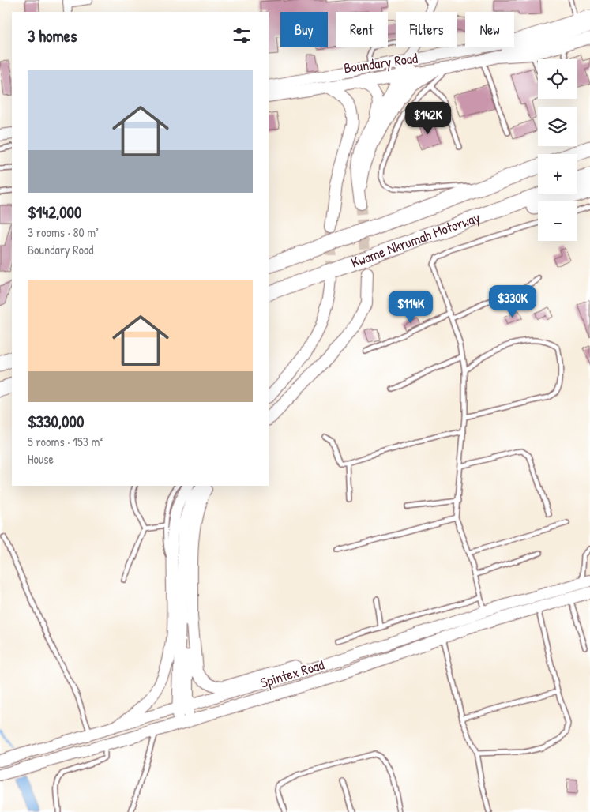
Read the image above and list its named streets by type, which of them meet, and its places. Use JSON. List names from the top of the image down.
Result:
{
  "streets": {
    "highway": ["Kwame Nkrumah Motorway"],
    "main road": ["Boundary Road", "Spintex Road"]
  },
  "page": {
    "chip": [
      "Buy",
      "Rent",
      "Filters",
      "New"
    ],
    "heading": "3 homes",
    "map_buttons": ["+", "−"],
    "list": [
      {
        "name": "$142,000",
        "note": "3 rooms · 80 m² · Boundary Road"
      },
      {
        "name": "$330,000",
        "note": "5 rooms · 153 m² · House"
      }
    ],
    "price": ["$142K", "$330K", "$114K"]
  }
}
